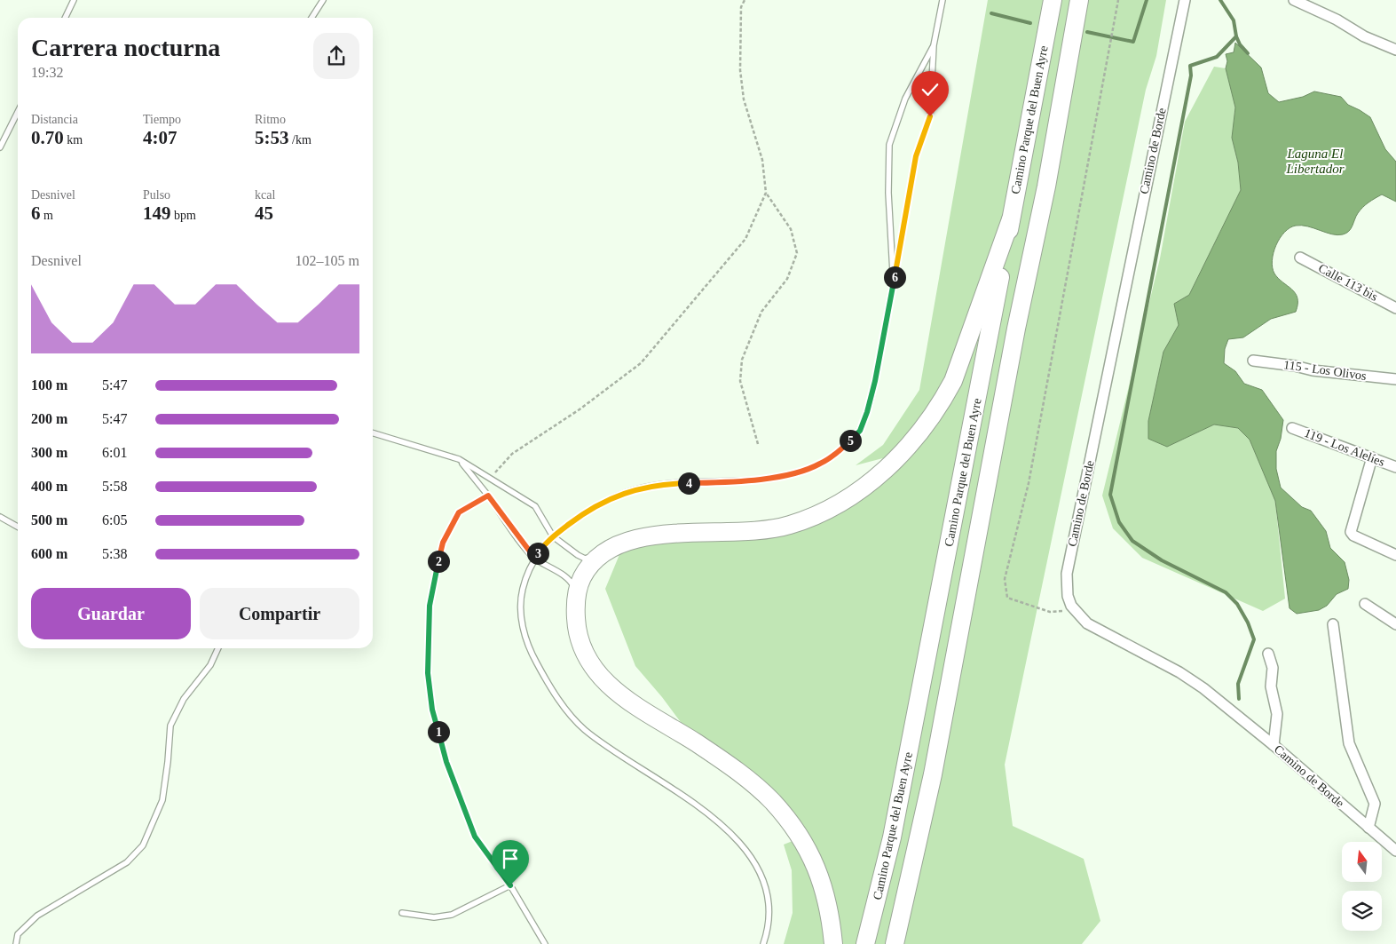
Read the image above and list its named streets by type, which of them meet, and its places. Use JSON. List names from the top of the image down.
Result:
{
  "streets": {
    "highway": ["Camino Parque del Buen Ayre"],
    "street": [
      "Camino de Borde",
      "Calle 113 bis",
      "115 - Los Olivos",
      "119 - Los Alelíes"
    ]
  },
  "water": ["Laguna El Libertador"],
  "north": "top",
  "page": {
    "heading": ["Carrera nocturna", "19:32"],
    "stats": [
      ["Distancia", "0.70 km"],
      ["Tiempo", "4:07"],
      ["Ritmo", "5:53 /km"],
      ["Desnivel", "6 m"],
      ["Pulso", "149 bpm"],
      ["kcal", "45"]
    ],
    "chart": ["Desnivel", "102–105 m"],
    "pins": [
      "6",
      "5",
      "4",
      "3",
      "2",
      "1"
    ],
    "list": [
      {
        "name": "100 m",
        "note": "5:47"
      },
      {
        "name": "200 m",
        "note": "5:47"
      },
      {
        "name": "300 m",
        "note": "6:01"
      },
      {
        "name": "400 m",
        "note": "5:58"
      },
      {
        "name": "500 m",
        "note": "6:05"
      },
      {
        "name": "600 m",
        "note": "5:38"
      }
    ],
    "buttons": ["Guardar", "Compartir"]
  }
}
